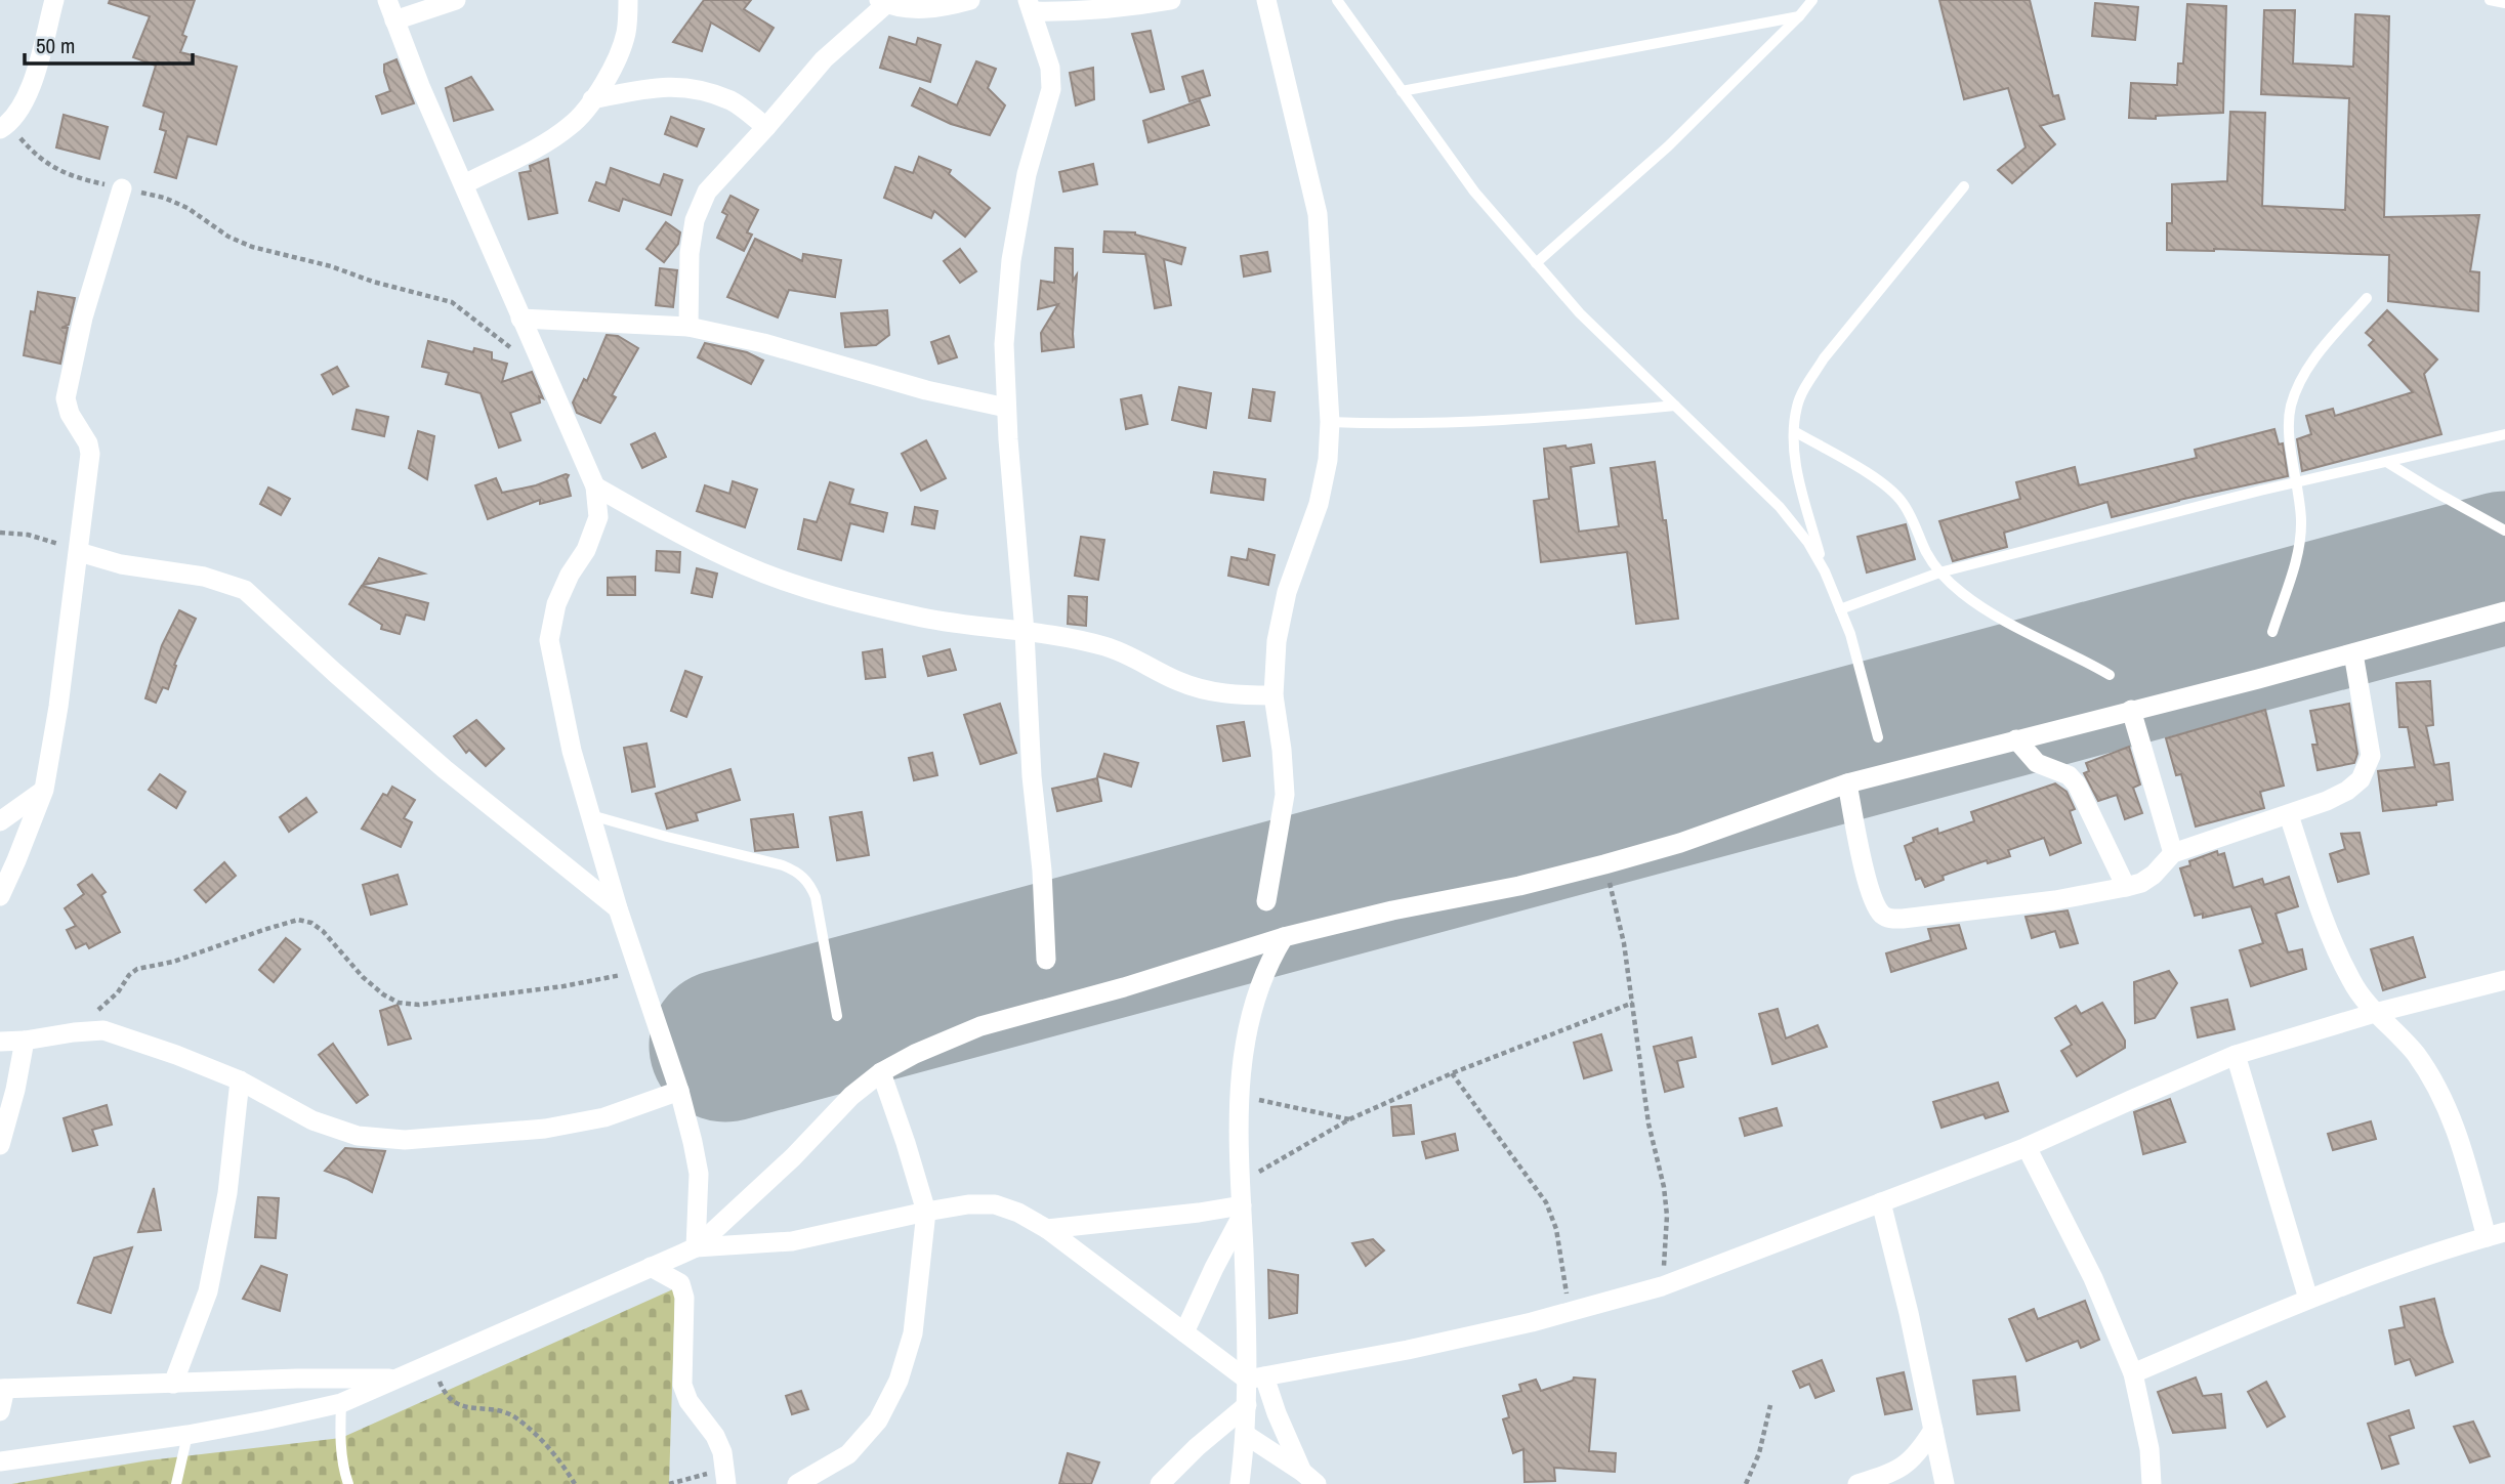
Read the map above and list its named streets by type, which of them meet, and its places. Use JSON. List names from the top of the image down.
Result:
{
  "scale_bar": "50 m"
}
